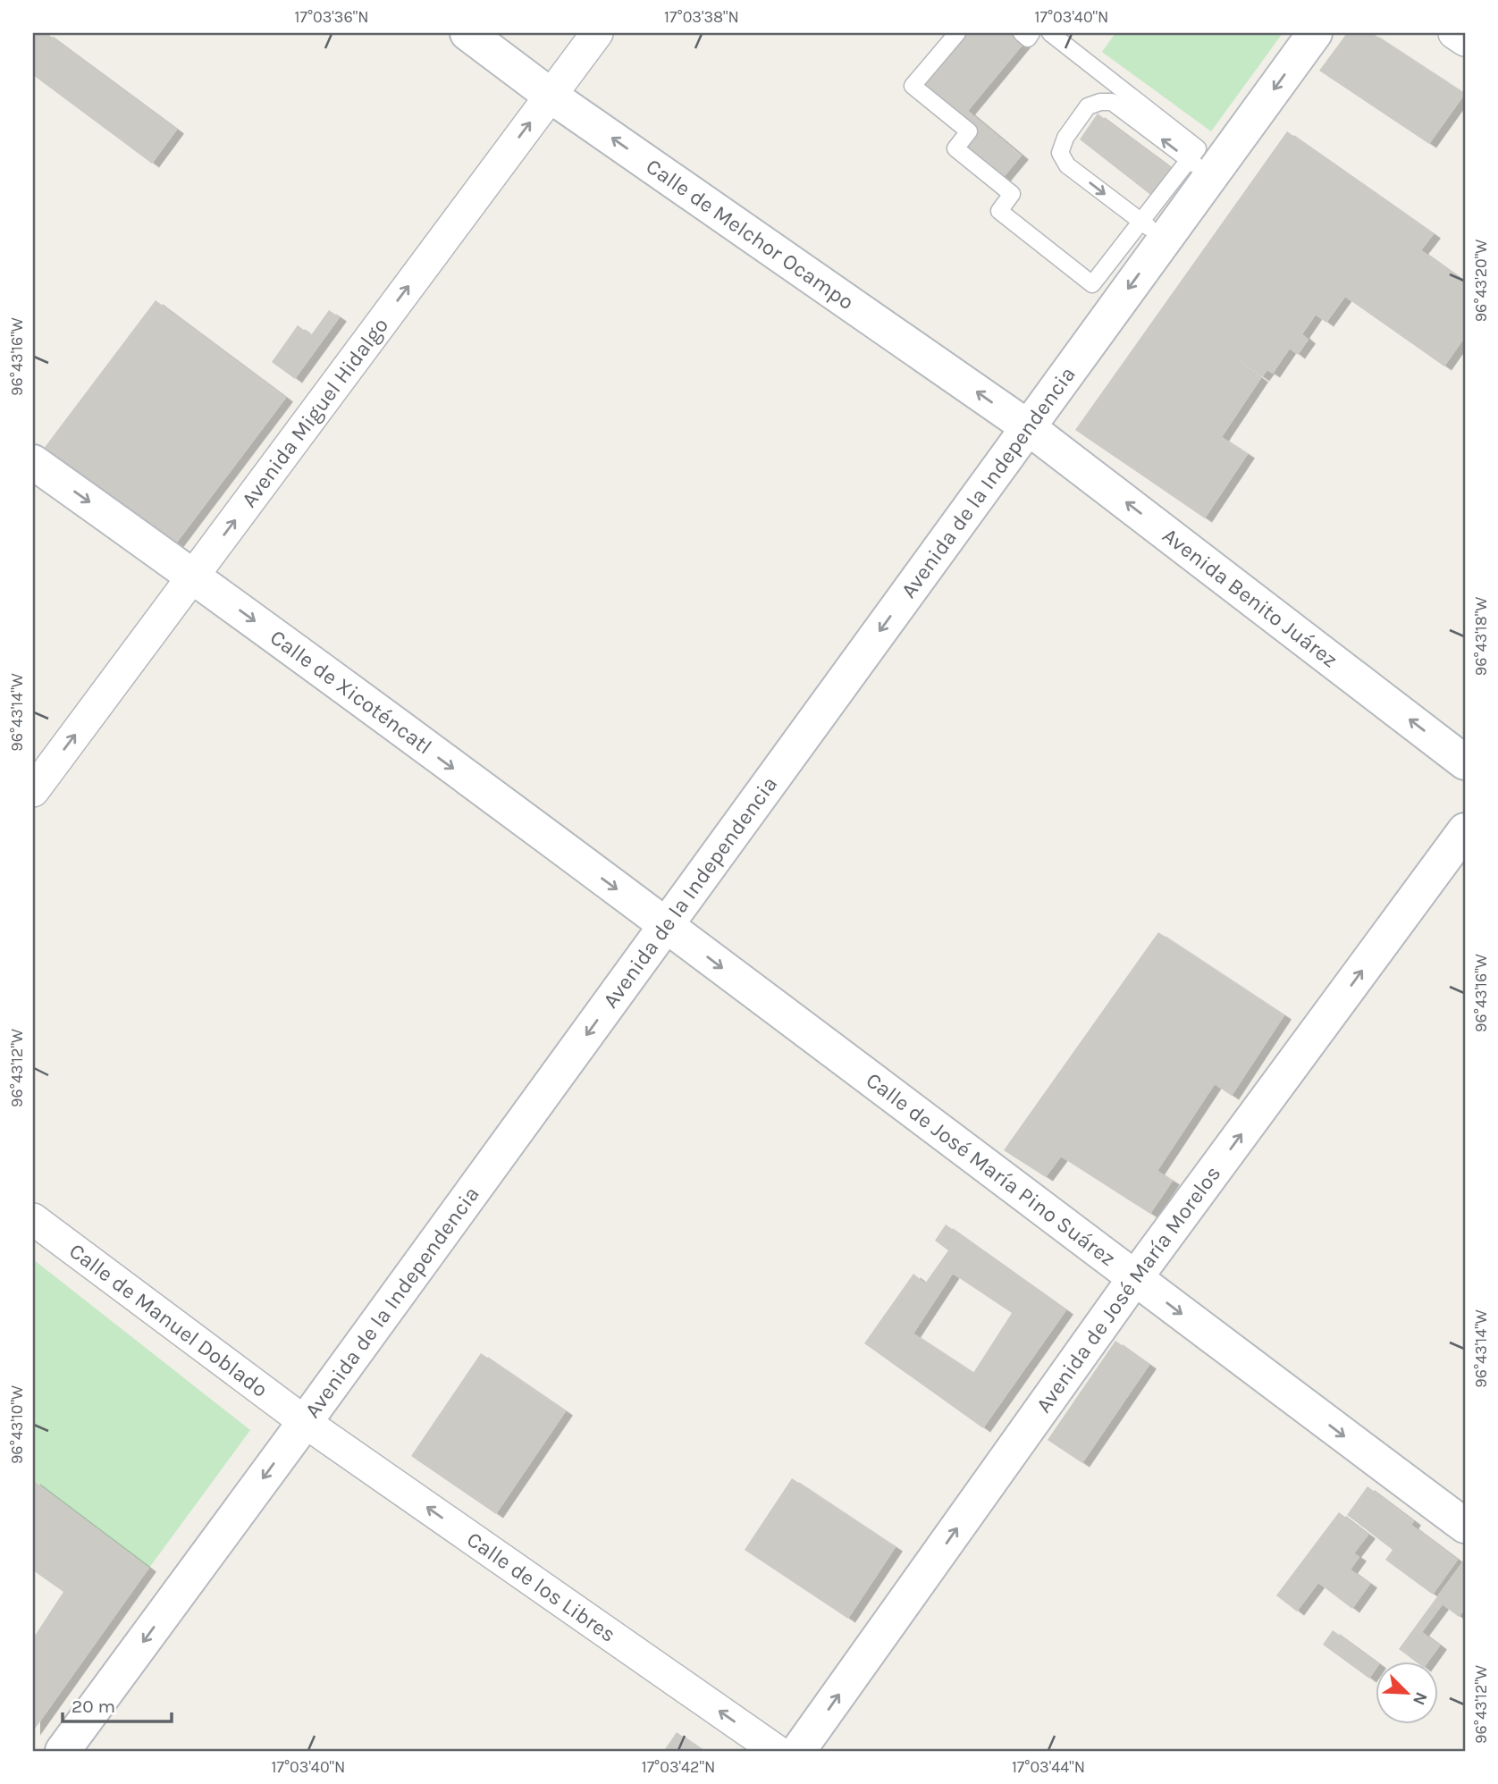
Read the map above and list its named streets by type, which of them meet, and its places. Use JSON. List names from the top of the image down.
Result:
{
  "streets": {
    "main road": [
      "Calle de Melchor Ocampo",
      "Avenida de la Independencia",
      "Avenida Benito Juárez",
      "Calle de Xicoténcatl",
      "Calle de José María Pino Suárez",
      "Avenida de José María Morelos"
    ],
    "street": ["Avenida Miguel Hidalgo", "Calle de Manuel Doblado", "Calle de los Libres"]
  },
  "crossings": [
    ["Calle de Melchor Ocampo", "Avenida Miguel Hidalgo"],
    ["Calle de Melchor Ocampo", "Avenida de la Independencia"],
    ["Calle de Melchor Ocampo", "Avenida Benito Juárez"],
    ["Avenida Miguel Hidalgo", "Calle de Xicoténcatl"],
    ["Avenida de la Independencia", "Avenida Benito Juárez"],
    ["Avenida de la Independencia", "Calle de Xicoténcatl"],
    ["Avenida de la Independencia", "Calle de José María Pino Suárez"],
    ["Avenida de la Independencia", "Calle de Manuel Doblado"],
    ["Avenida de la Independencia", "Calle de los Libres"],
    ["Calle de Xicoténcatl", "Calle de José María Pino Suárez"],
    ["Calle de José María Pino Suárez", "Avenida de José María Morelos"],
    ["Calle de Manuel Doblado", "Calle de los Libres"]
  ],
  "one_way": [
    "Calle de Melchor Ocampo",
    "Avenida Miguel Hidalgo",
    "Avenida de la Independencia",
    "Avenida Benito Juárez",
    "Calle de Xicoténcatl",
    "Calle de José María Pino Suárez",
    "Avenida de José María Morelos",
    "Calle de los Libres"
  ],
  "scale_bar": "20 m",
  "north": "bottom right",
  "coordinates": [
    "17°03'36\"N",
    "17°03'38\"N",
    "17°03'40\"N",
    "96°43'20\"W",
    "96°43'16\"W",
    "96°43'18\"W",
    "96°43'14\"W",
    "96°43'12\"W",
    "96°43'10\"W",
    "17°03'42\"N",
    "17°03'44\"N"
  ]
}
